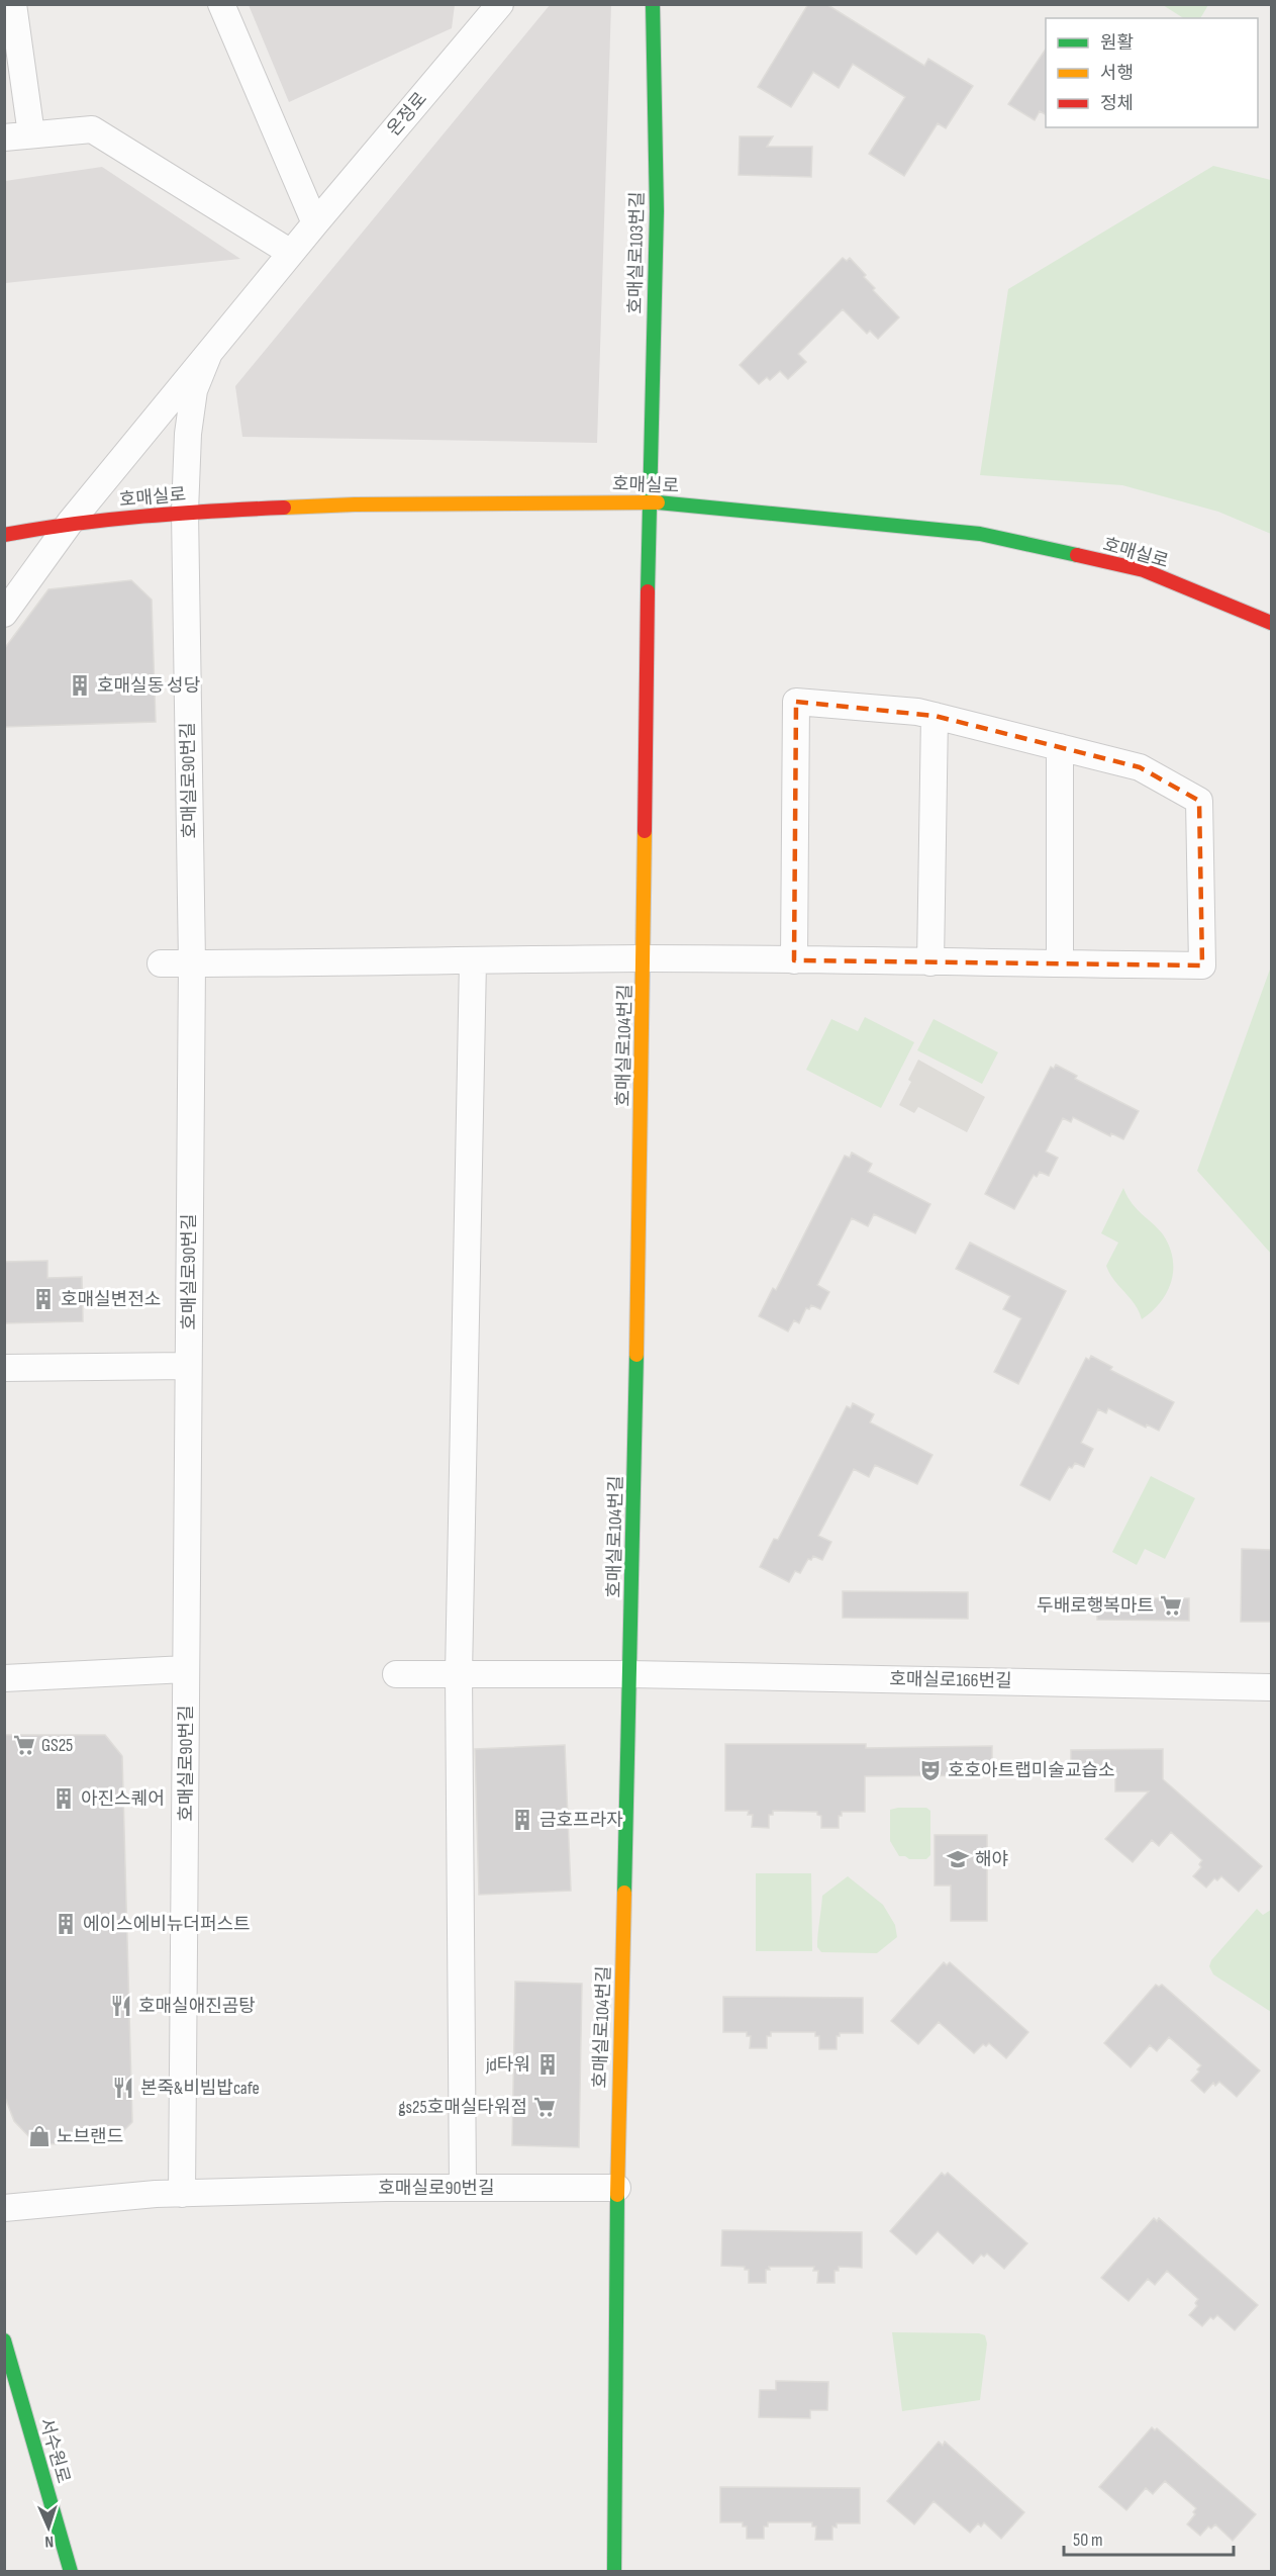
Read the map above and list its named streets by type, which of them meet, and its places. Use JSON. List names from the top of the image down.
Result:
{
  "streets": {
    "street": [
      "온정로",
      "호매실로103번길",
      "호매실로",
      "호매실로90번길",
      "호매실로104번길",
      "호매실로166번길",
      "서수원로"
    ]
  },
  "crossings": [
    ["온정로", "호매실로"],
    ["온정로", "호매실로90번길"],
    ["호매실로103번길", "호매실로"],
    ["호매실로103번길", "호매실로104번길"],
    ["호매실로", "호매실로90번길"],
    ["호매실로", "호매실로104번길"],
    ["호매실로90번길", "호매실로104번길"],
    ["호매실로104번길", "호매실로166번길"]
  ],
  "places": {
    "building": [
      "호매실동 성당",
      "호매실변전소",
      "아진스퀘어",
      "금호프라자",
      "에이스에비뉴더퍼스트",
      "jd타워"
    ],
    "supermarket": ["두배로행복마트", "GS25", "gs25호매실타워점"],
    "theatre": ["호호아트랩미술교습소"],
    "school or university": ["해야"],
    "restaurant": ["호매실애진곰탕", "본죽&비빔밥cafe"],
    "shop": ["노브랜드"]
  },
  "legend": ["원활", "서행", "정체"],
  "scale_bar": "50 m",
  "north": "bottom"
}
